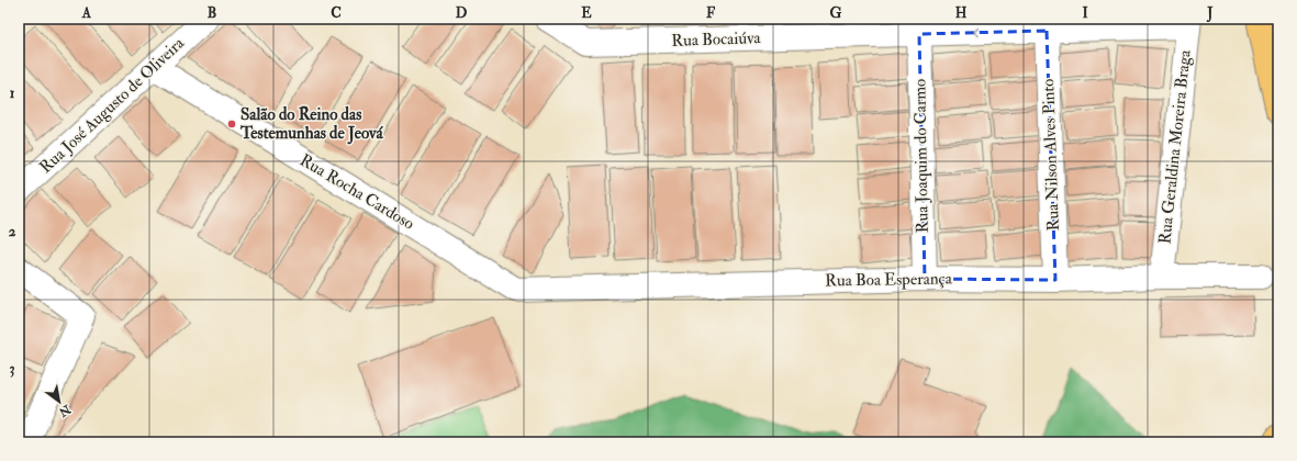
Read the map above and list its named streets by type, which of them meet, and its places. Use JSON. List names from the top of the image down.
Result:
{
  "streets": {
    "street": [
      "Rua Bocaiúva",
      "Rua José Augusto de Oliveira",
      "Rua Geraldina Moreira Braga",
      "Rua Nilson Alves Pinto",
      "Rua Joaquim do Carmo",
      "Rua Rocha Cardoso",
      "Rua Boa Esperança"
    ]
  },
  "crossings": [
    ["Rua Bocaiúva", "Rua Geraldina Moreira Braga"],
    ["Rua Bocaiúva", "Rua Nilson Alves Pinto"],
    ["Rua Bocaiúva", "Rua Joaquim do Carmo"],
    ["Rua José Augusto de Oliveira", "Rua Rocha Cardoso"],
    ["Rua Geraldina Moreira Braga", "Rua Boa Esperança"],
    ["Rua Nilson Alves Pinto", "Rua Boa Esperança"],
    ["Rua Joaquim do Carmo", "Rua Boa Esperança"],
    ["Rua Rocha Cardoso", "Rua Boa Esperança"]
  ],
  "places": ["Salão do Reino das Testemunhas de Jeová"],
  "north": "bottom right",
  "grid": {
    "columns": [
      "A",
      "B",
      "C",
      "D",
      "E",
      "F",
      "G",
      "H",
      "I",
      "J"
    ],
    "rows": ["1", "2", "3"]
  }
}
